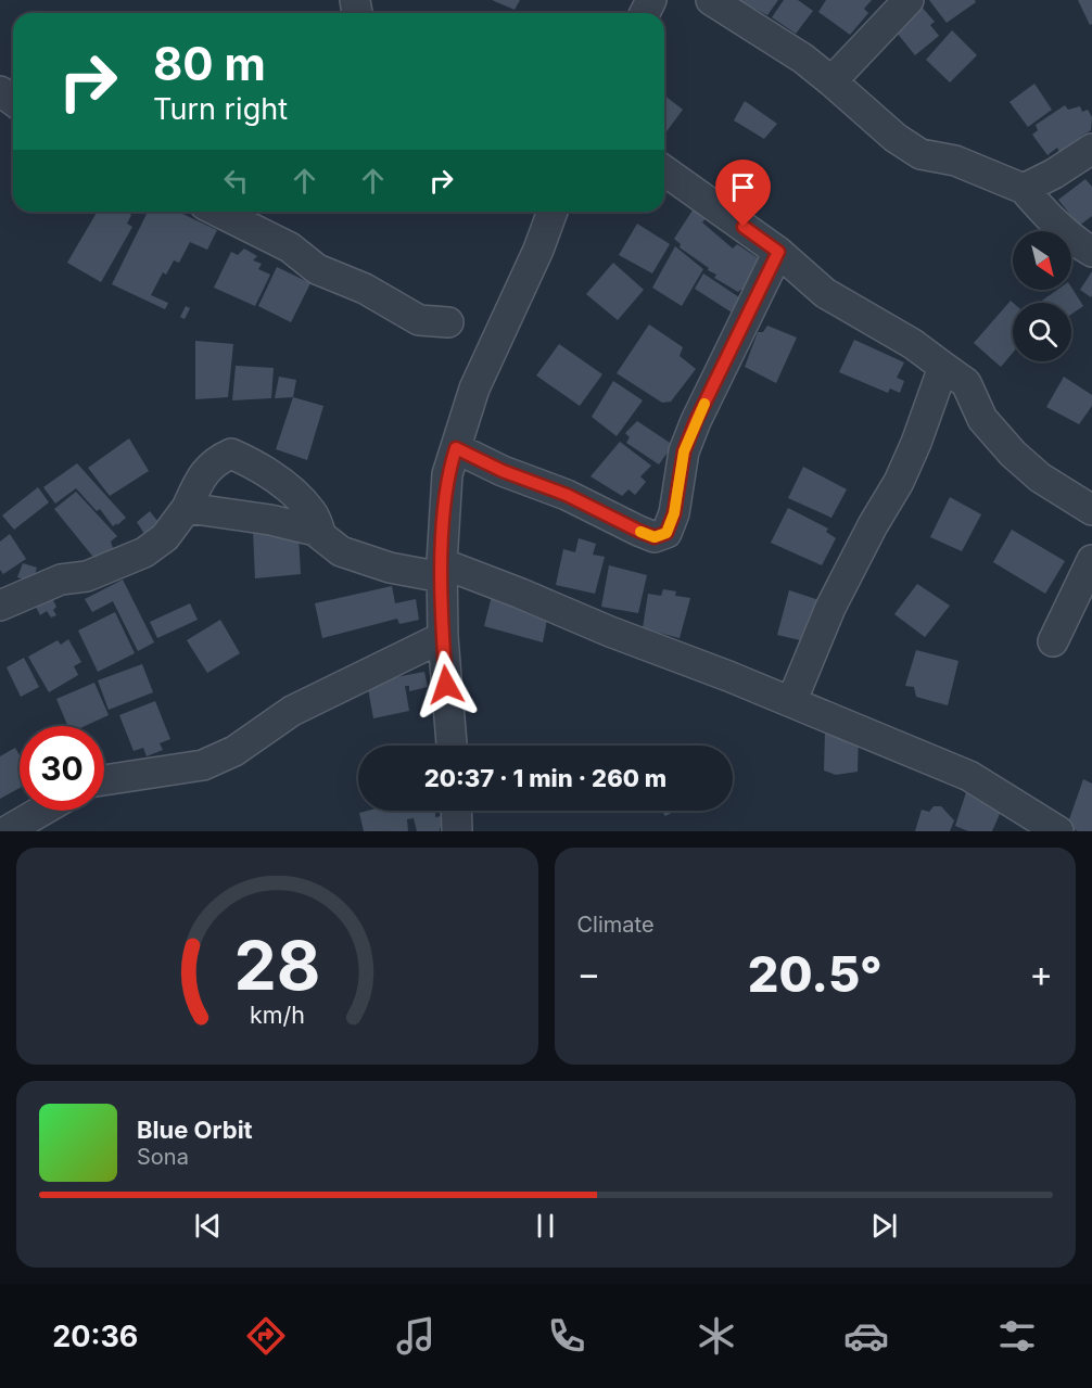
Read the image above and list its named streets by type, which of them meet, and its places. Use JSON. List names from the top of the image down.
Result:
{
  "north": "bottom right",
  "page": {
    "turn": ["80 m", "Turn right"],
    "limit": "30",
    "trip": "20:37 · 1 min · 260 m",
    "tile": "Climate",
    "heat": ["−", "20.5°", "+"],
    "song": ["Blue Orbit", "Sona"],
    "tabs": "20:36",
    "gauge": ["28", "km/h"]
  }
}
